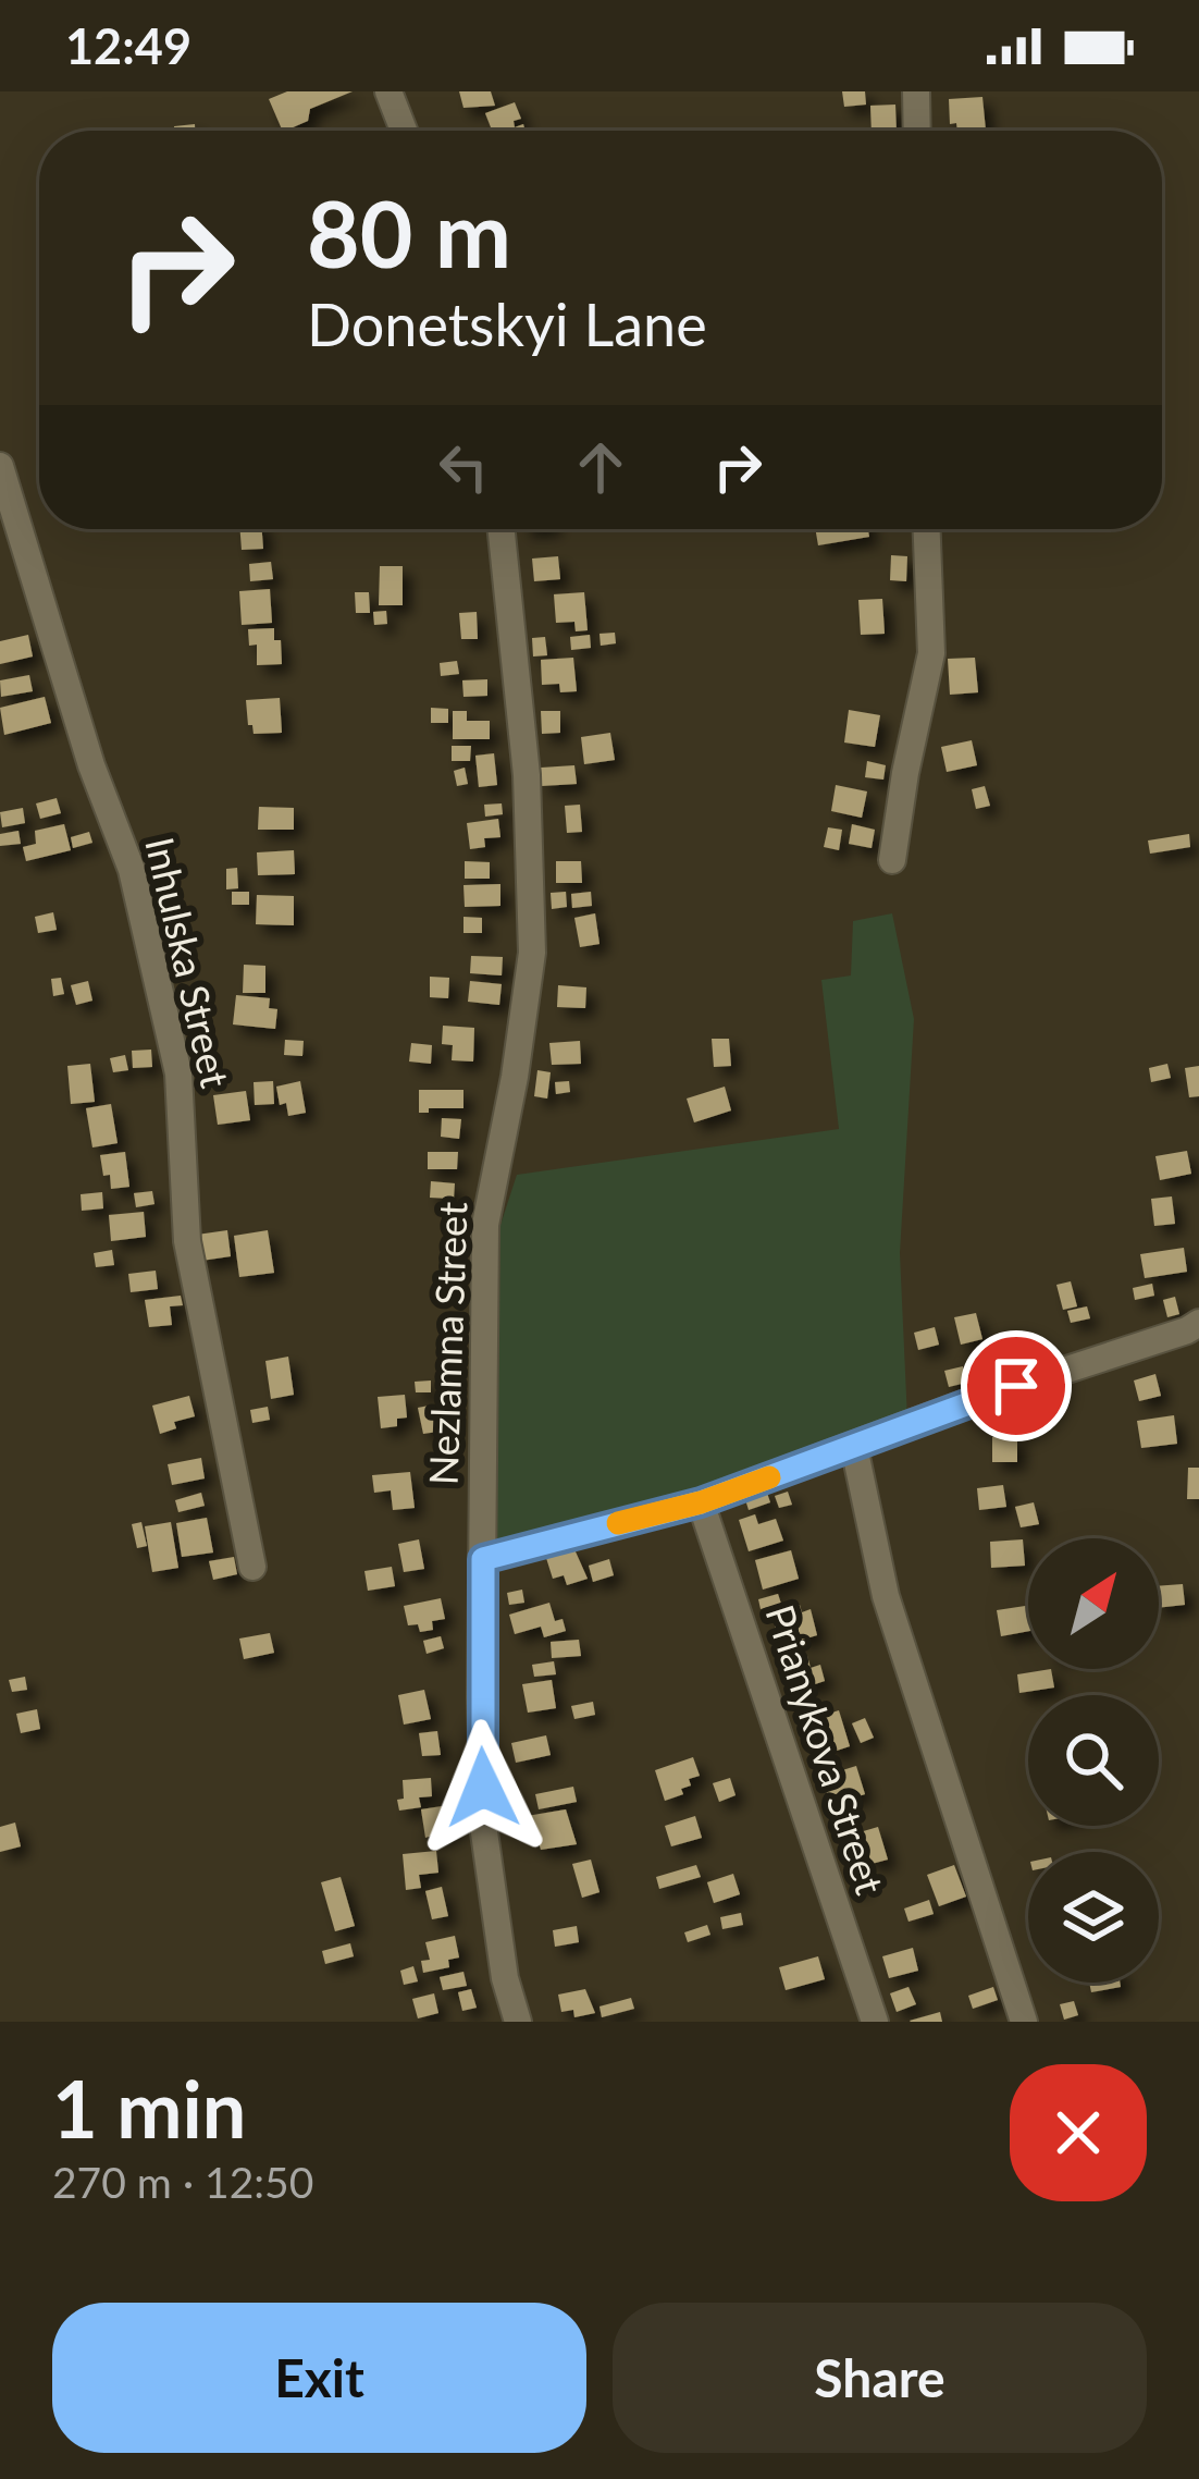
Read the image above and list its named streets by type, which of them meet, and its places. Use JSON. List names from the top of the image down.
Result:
{
  "streets": {
    "street": ["Inhulska Street", "Nezlamna Street", "Prianykova Street"]
  },
  "north": "top right",
  "page": {
    "status": "12:49",
    "turn": ["80 m", "Donetskyi Lane"],
    "heading": ["1 min", "270 m · 12:50"],
    "buttons": ["Exit", "Share"]
  }
}
